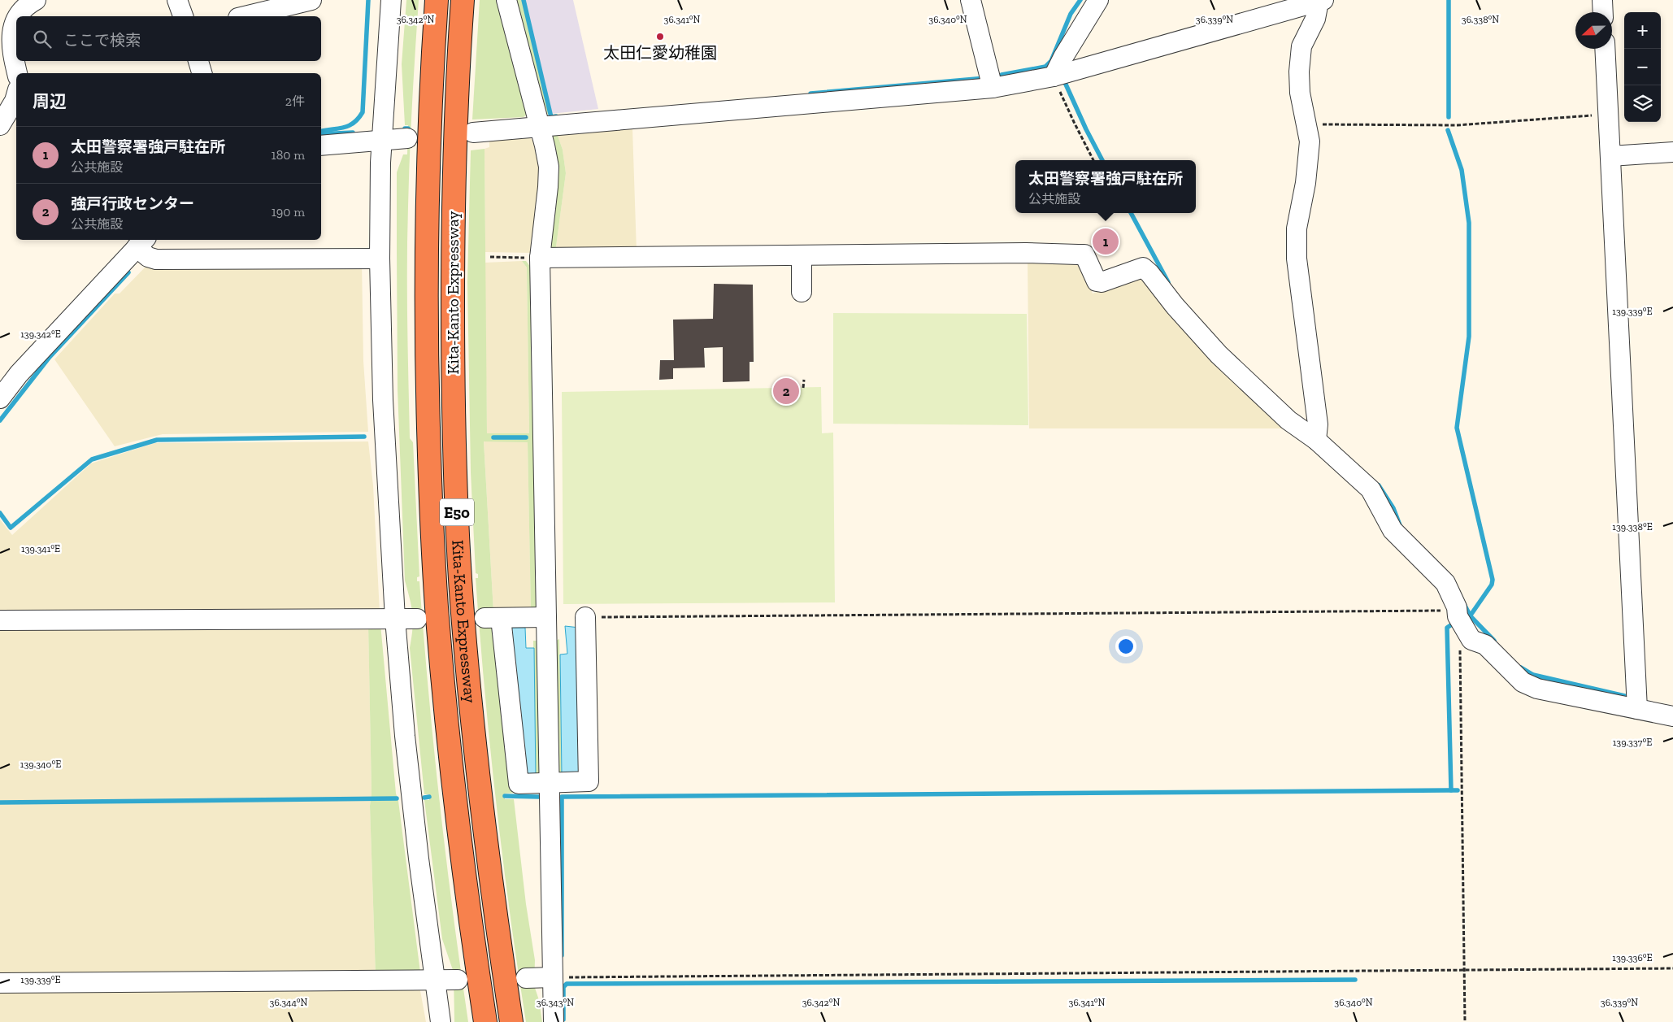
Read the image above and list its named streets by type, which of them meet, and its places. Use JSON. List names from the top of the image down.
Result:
{
  "streets": {
    "highway": ["Kita-Kanto Expressway", "E50"]
  },
  "places": ["太田仁愛幼稚園"],
  "north": "left",
  "page": {
    "map_buttons": ["+", "−"],
    "search": "ここで検索",
    "heading": ["周辺", "2件"],
    "list": [
      {
        "mark": "1",
        "name": "太田警察署強戸駐在所",
        "note": "公共施設",
        "value": "180 m"
      },
      {
        "mark": "2",
        "name": "強戸行政センター",
        "note": "公共施設",
        "value": "190 m"
      }
    ],
    "popup": ["太田警察署強戸駐在所", "公共施設"],
    "pins": ["1", "2"]
  },
  "coordinates": [
    "36.342°N",
    "36.341°N",
    "36.340°N",
    "36.339°N",
    "36.338°N",
    "139.339°E",
    "139.342°E",
    "139.338°E",
    "139.341°E",
    "139.337°E",
    "139.340°E",
    "139.336°E",
    "36.344°N",
    "36.343°N"
  ]
}
